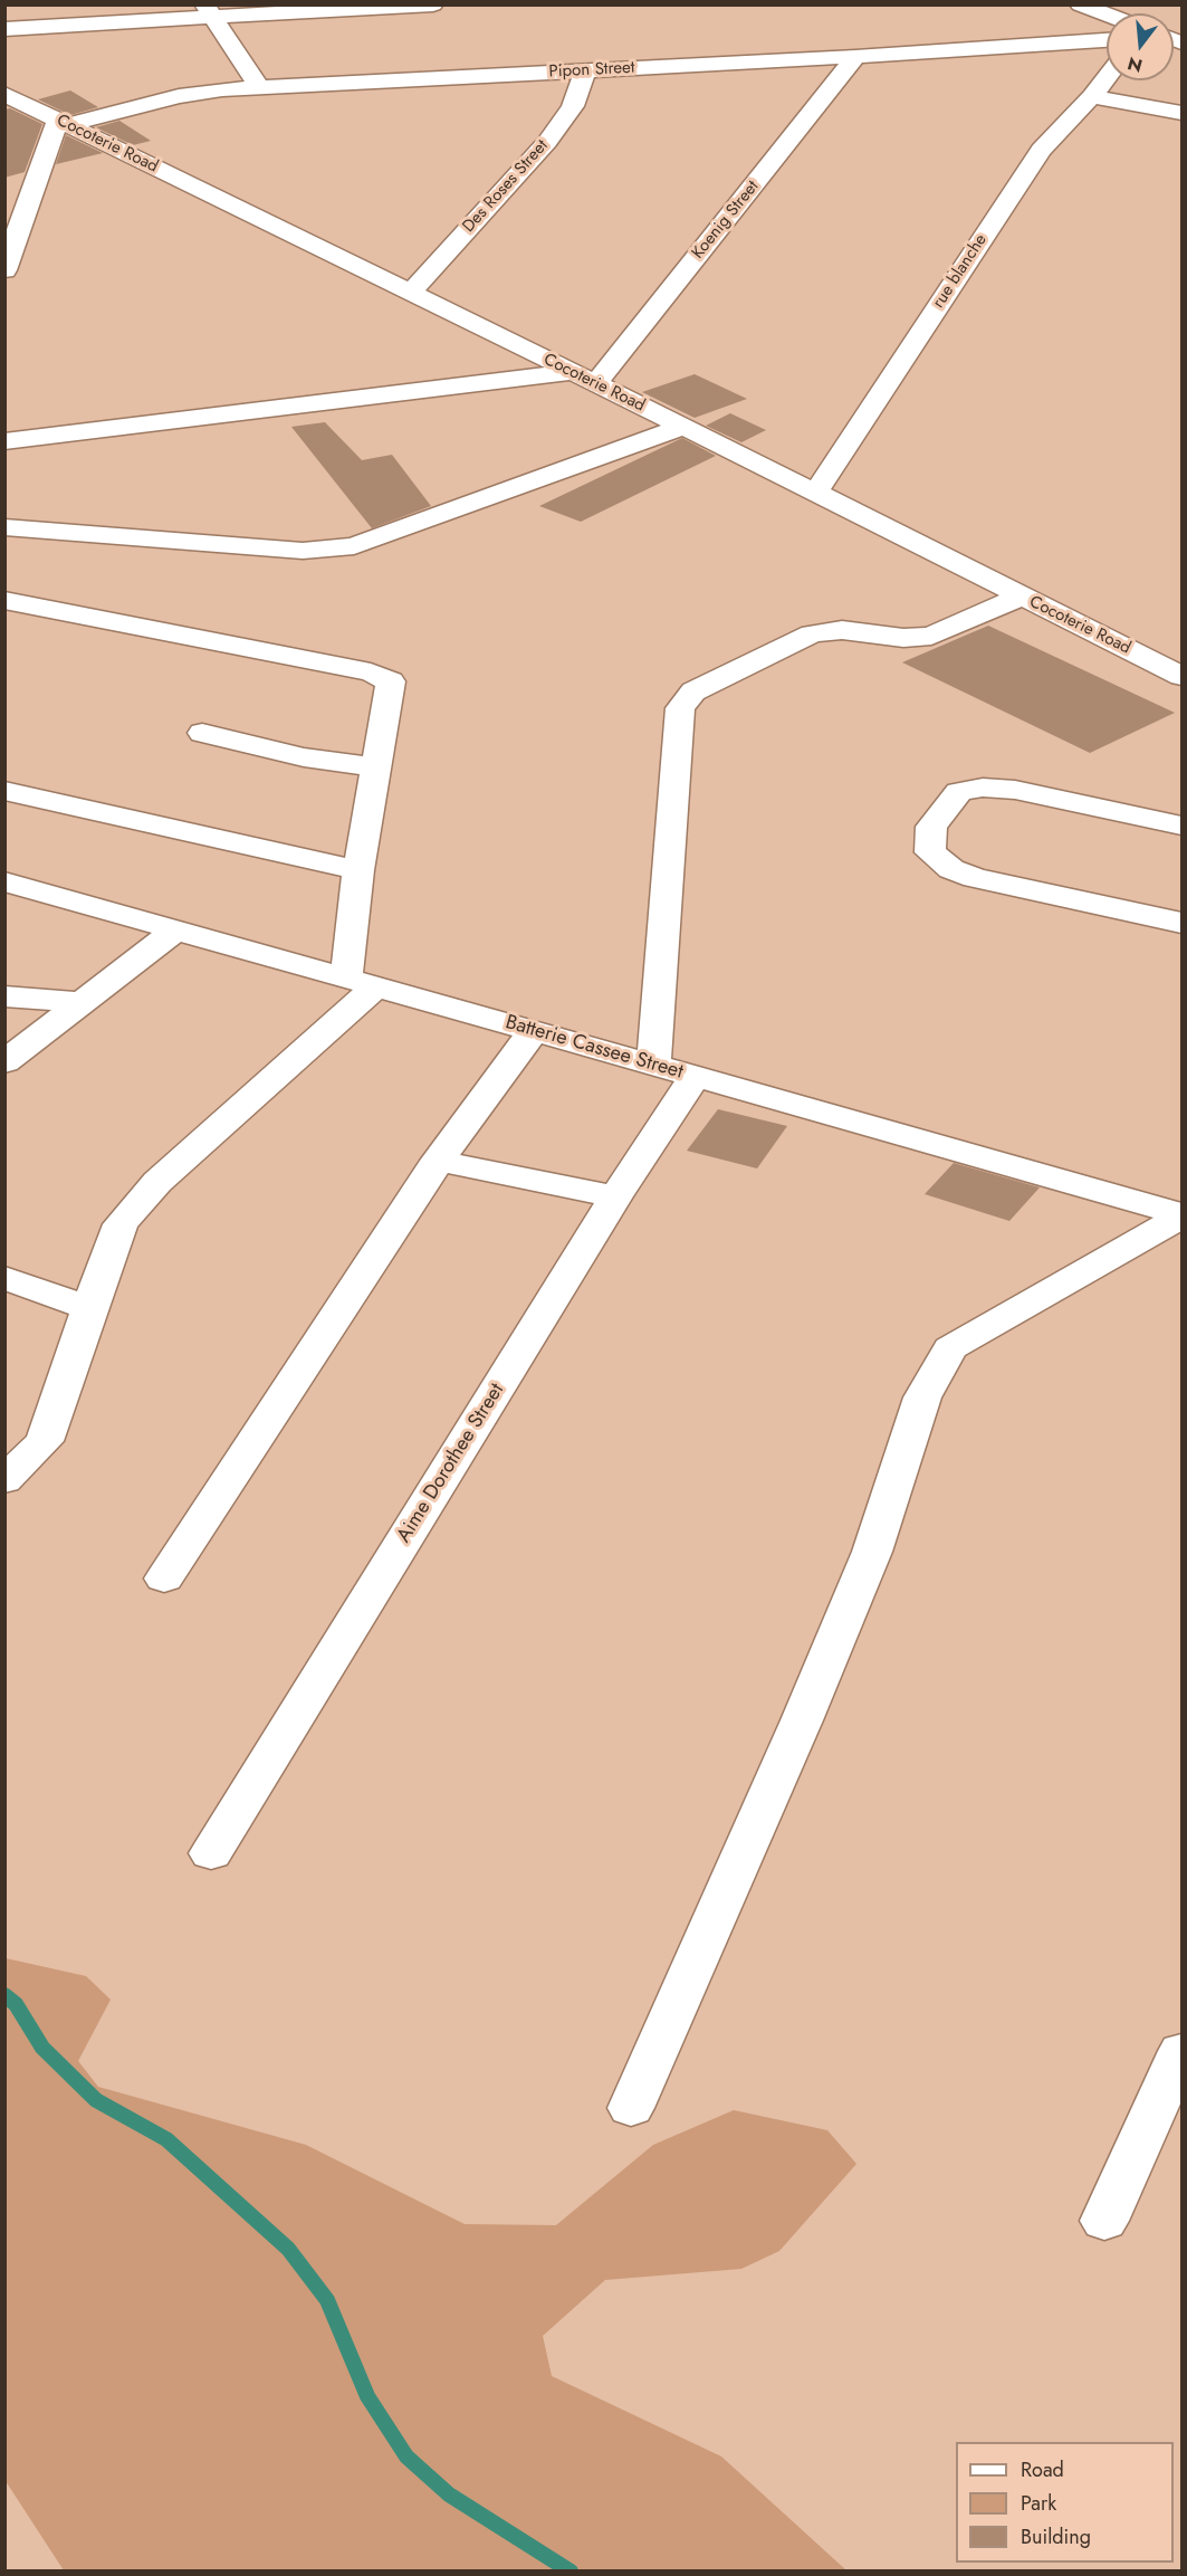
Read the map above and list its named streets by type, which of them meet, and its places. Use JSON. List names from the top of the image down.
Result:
{
  "streets": {
    "street": [
      "Pipon Street",
      "Cocoterie Road",
      "Des Roses Street",
      "Koenig Street",
      "rue blanche",
      "Batterie Cassee Street",
      "Aime Dorothee Street"
    ]
  },
  "crossings": [
    ["Pipon Street", "Cocoterie Road"],
    ["Pipon Street", "Des Roses Street"],
    ["Pipon Street", "Koenig Street"],
    ["Cocoterie Road", "Des Roses Street"],
    ["Cocoterie Road", "Koenig Street"],
    ["Cocoterie Road", "rue blanche"],
    ["Batterie Cassee Street", "Aime Dorothee Street"]
  ],
  "legend": ["Road", "Park", "Building"],
  "north": "bottom"
}
